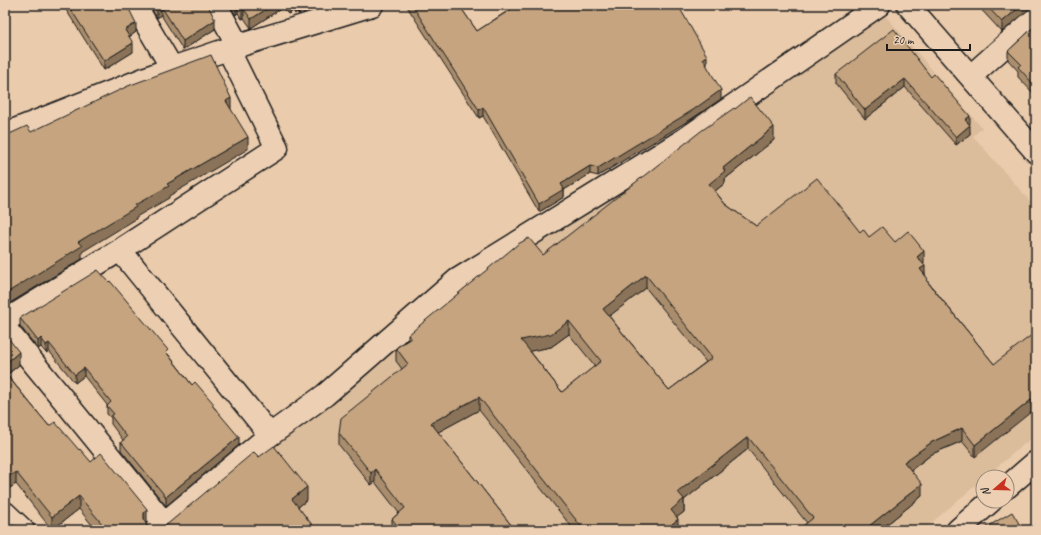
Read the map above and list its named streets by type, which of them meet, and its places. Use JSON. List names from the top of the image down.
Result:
{
  "scale_bar": "20 m",
  "north": "left"
}
